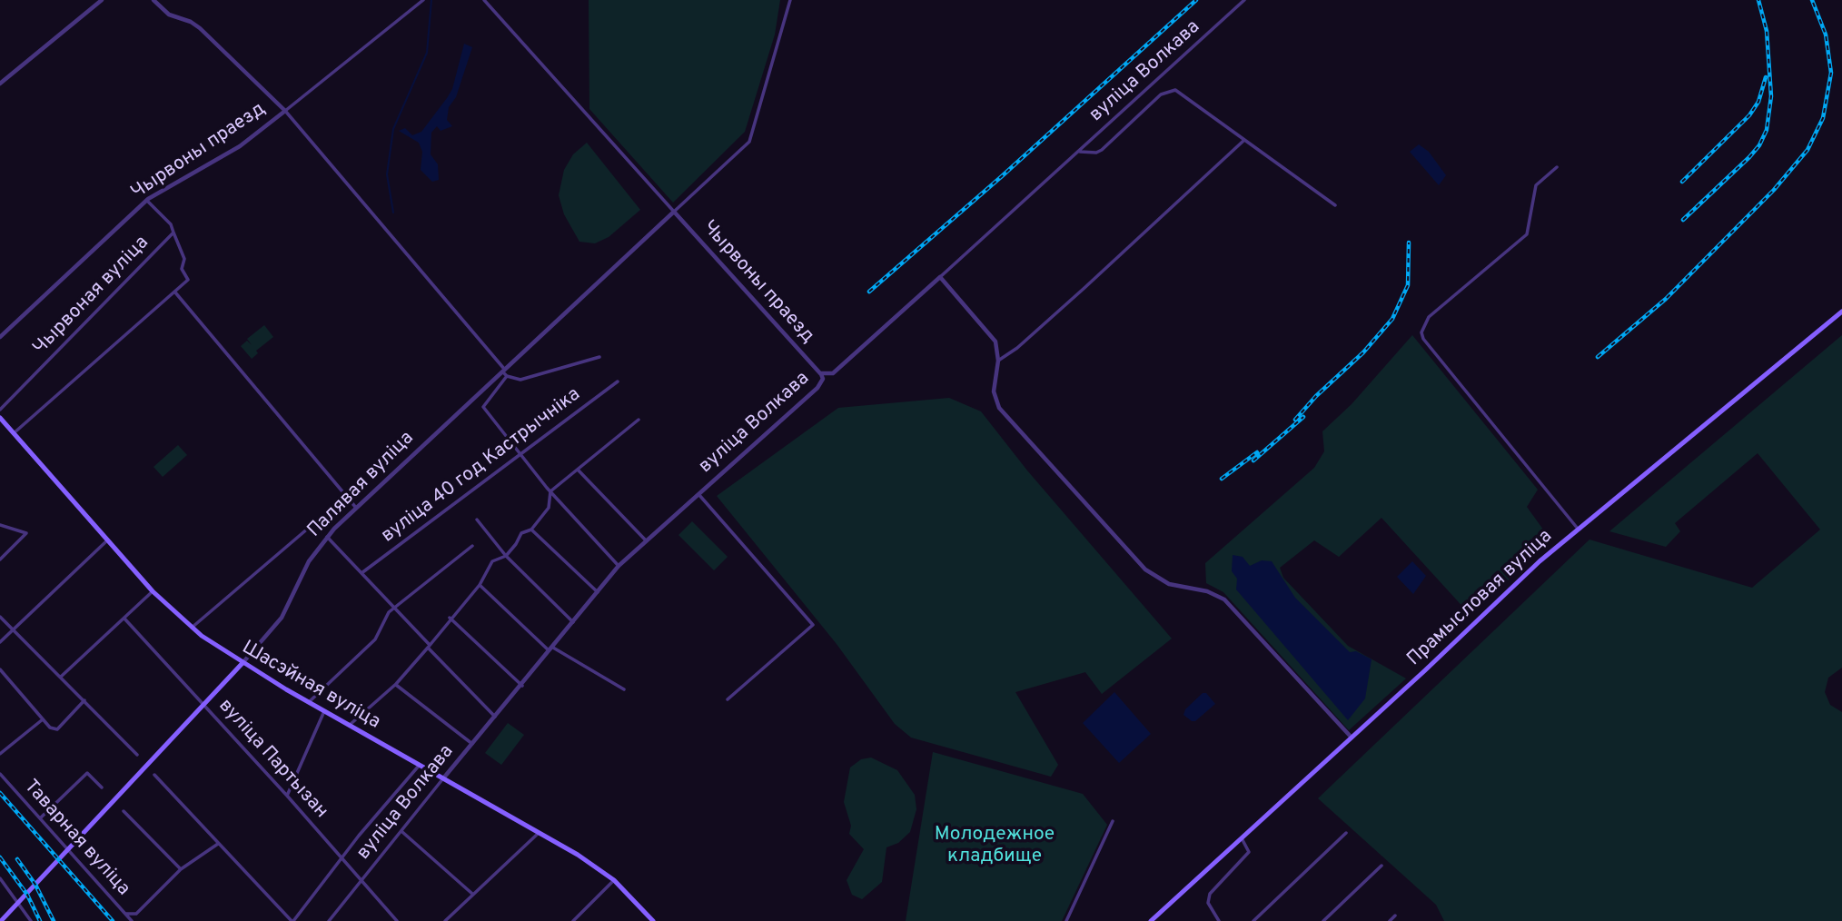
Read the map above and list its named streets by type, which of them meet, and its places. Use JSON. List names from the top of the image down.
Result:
{
  "streets": {
    "main road": ["Палявая вуліца", "Прамысловая вуліца", "Шасэйная вуліца"],
    "street": [
      "вуліца Волкава",
      "Чырвоны праезд",
      "Чырвоная вуліца",
      "вуліца 40 год Кастрычніка",
      "вуліца Партызан",
      "Таварная вуліца"
    ]
  },
  "crossings": [
    ["вуліца Волкава", "Чырвоны праезд"],
    ["вуліца Волкава", "Шасэйная вуліца"],
    ["вуліца Волкава", "вуліца Партызан"],
    ["Чырвоны праезд", "Чырвоная вуліца"],
    ["Чырвоны праезд", "Палявая вуліца"],
    ["Палявая вуліца", "Шасэйная вуліца"],
    ["Палявая вуліца", "вуліца Партызан"]
  ],
  "parks": ["Молодежное кладбище"]
}
